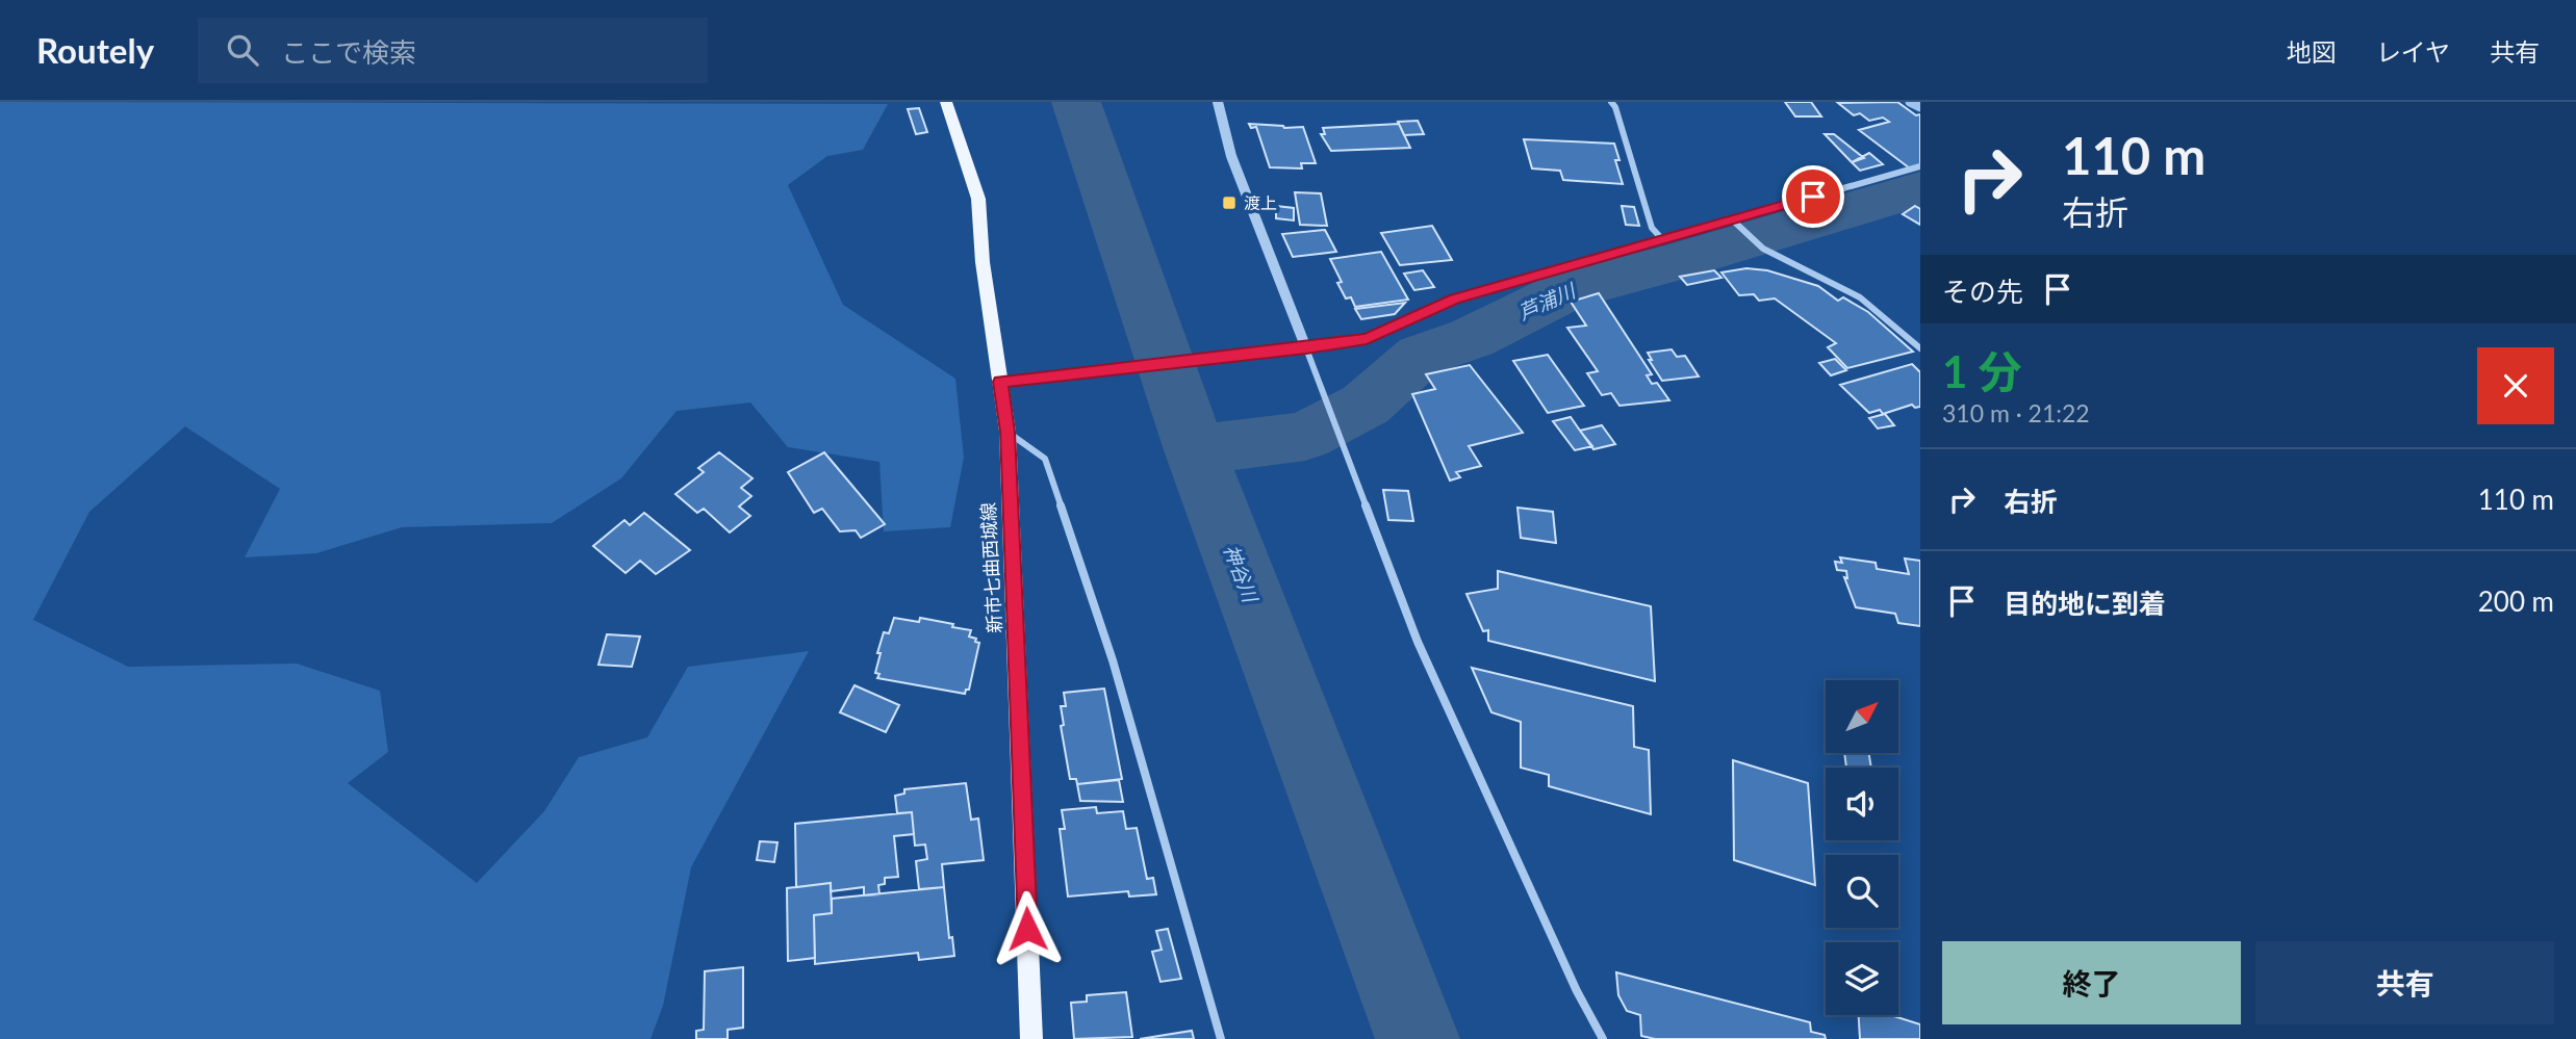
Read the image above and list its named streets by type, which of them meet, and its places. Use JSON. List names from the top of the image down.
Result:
{
  "streets": {
    "main road": ["新市七曲西城線"]
  },
  "water": ["芦浦川", "神谷川"],
  "places": {
    "transit": ["渡上"]
  },
  "north": "top right",
  "page": {
    "header": "Routely",
    "search": "ここで検索",
    "nav": ["地図", "レイヤ", "共有"],
    "turn": ["110 m", "右折"],
    "then": "その先",
    "heading": ["1 分", "310 m · 21:22"],
    "list": [
      {
        "name": "右折",
        "value": "110 m"
      },
      {
        "name": "目的地に到着",
        "value": "200 m"
      }
    ],
    "buttons": ["終了", "共有"]
  }
}
